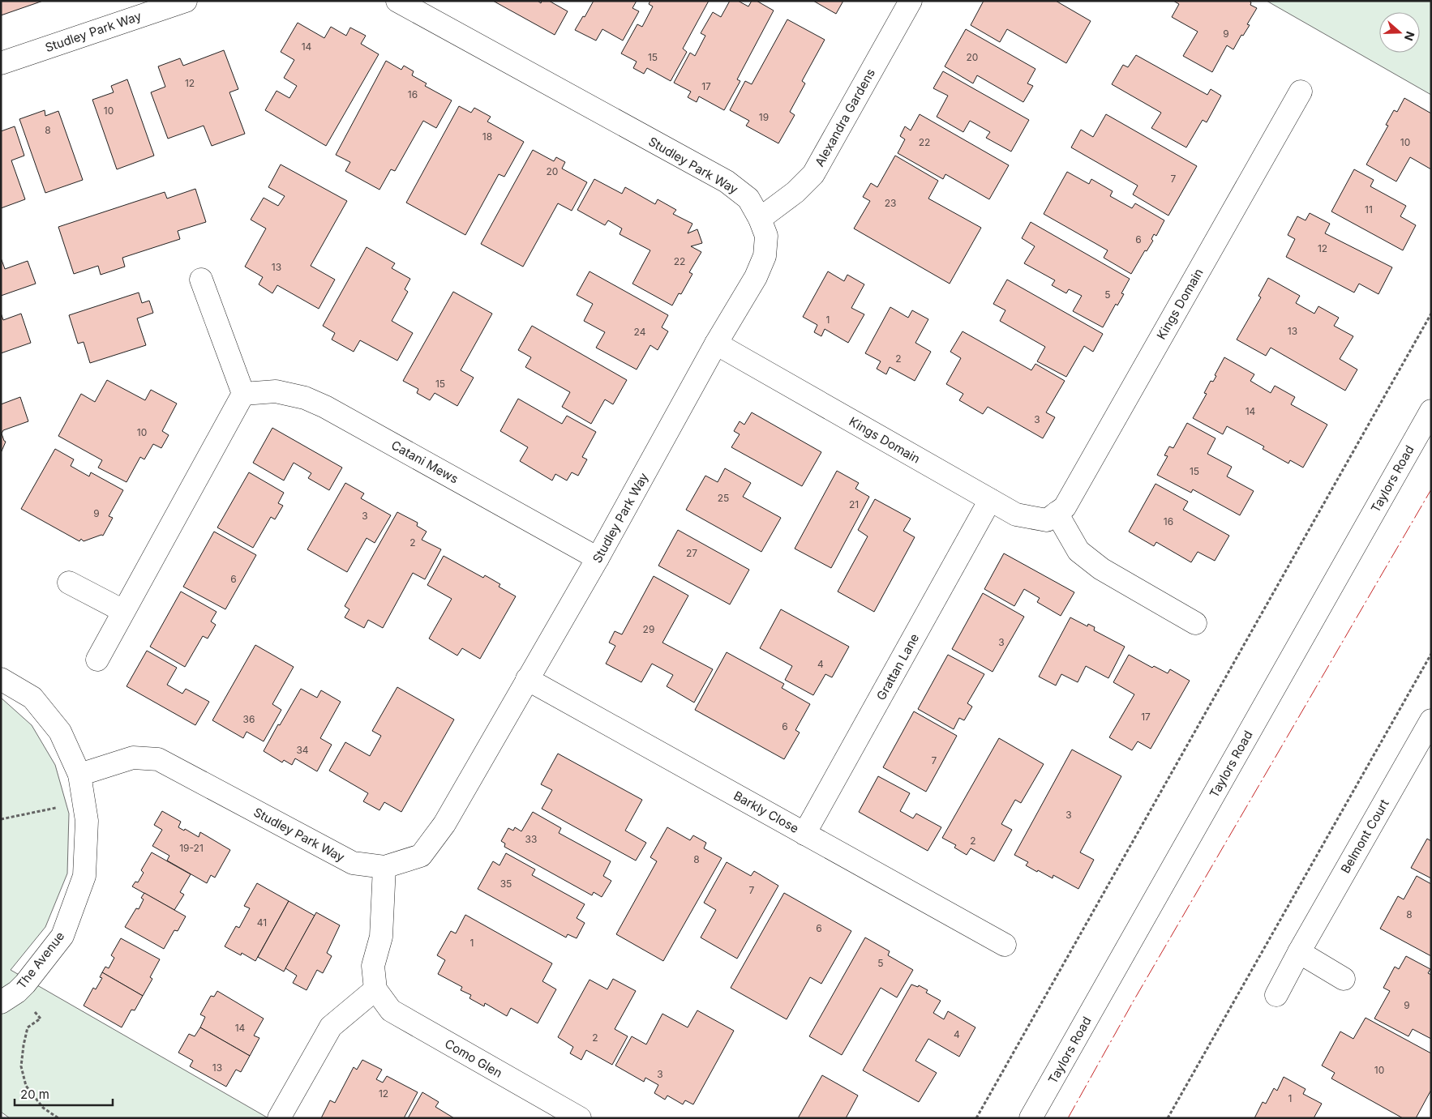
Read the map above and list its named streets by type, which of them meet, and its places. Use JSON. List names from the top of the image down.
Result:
{
  "streets": {
    "street": [
      "Studley Park Way",
      "Alexandra Gardens",
      "Kings Domain",
      "Catani Mews",
      "Taylors Road",
      "Grattan Lane",
      "Barkly Close",
      "Belmont Court",
      "The Avenue",
      "Como Glen"
    ]
  },
  "crossings": [
    ["Studley Park Way", "Alexandra Gardens"],
    ["Studley Park Way", "Kings Domain"],
    ["Studley Park Way", "Catani Mews"],
    ["Studley Park Way", "Barkly Close"],
    ["Studley Park Way", "The Avenue"],
    ["Kings Domain", "Grattan Lane"],
    ["Grattan Lane", "Barkly Close"]
  ],
  "house_numbers": [
    "9",
    "14",
    "15",
    "20",
    "12",
    "17",
    "16",
    "10",
    "19",
    "8",
    "18",
    "22",
    "10",
    "20",
    "7",
    "23",
    "11",
    "6",
    "12",
    "22",
    "13",
    "5",
    "1",
    "13",
    "24",
    "2",
    "15",
    "14",
    "3",
    "10",
    "15",
    "25",
    "21",
    "9",
    "3",
    "16",
    "2",
    "27",
    "6",
    "29",
    "3",
    "4",
    "17",
    "36",
    "6",
    "34",
    "7",
    "3",
    "33",
    "2",
    "19-21",
    "8",
    "35",
    "7",
    "8",
    "41",
    "6",
    "1",
    "5",
    "9",
    "14",
    "4",
    "2",
    "13",
    "10",
    "3",
    "12",
    "1"
  ],
  "scale_bar": "20 m",
  "north": "right"
}
